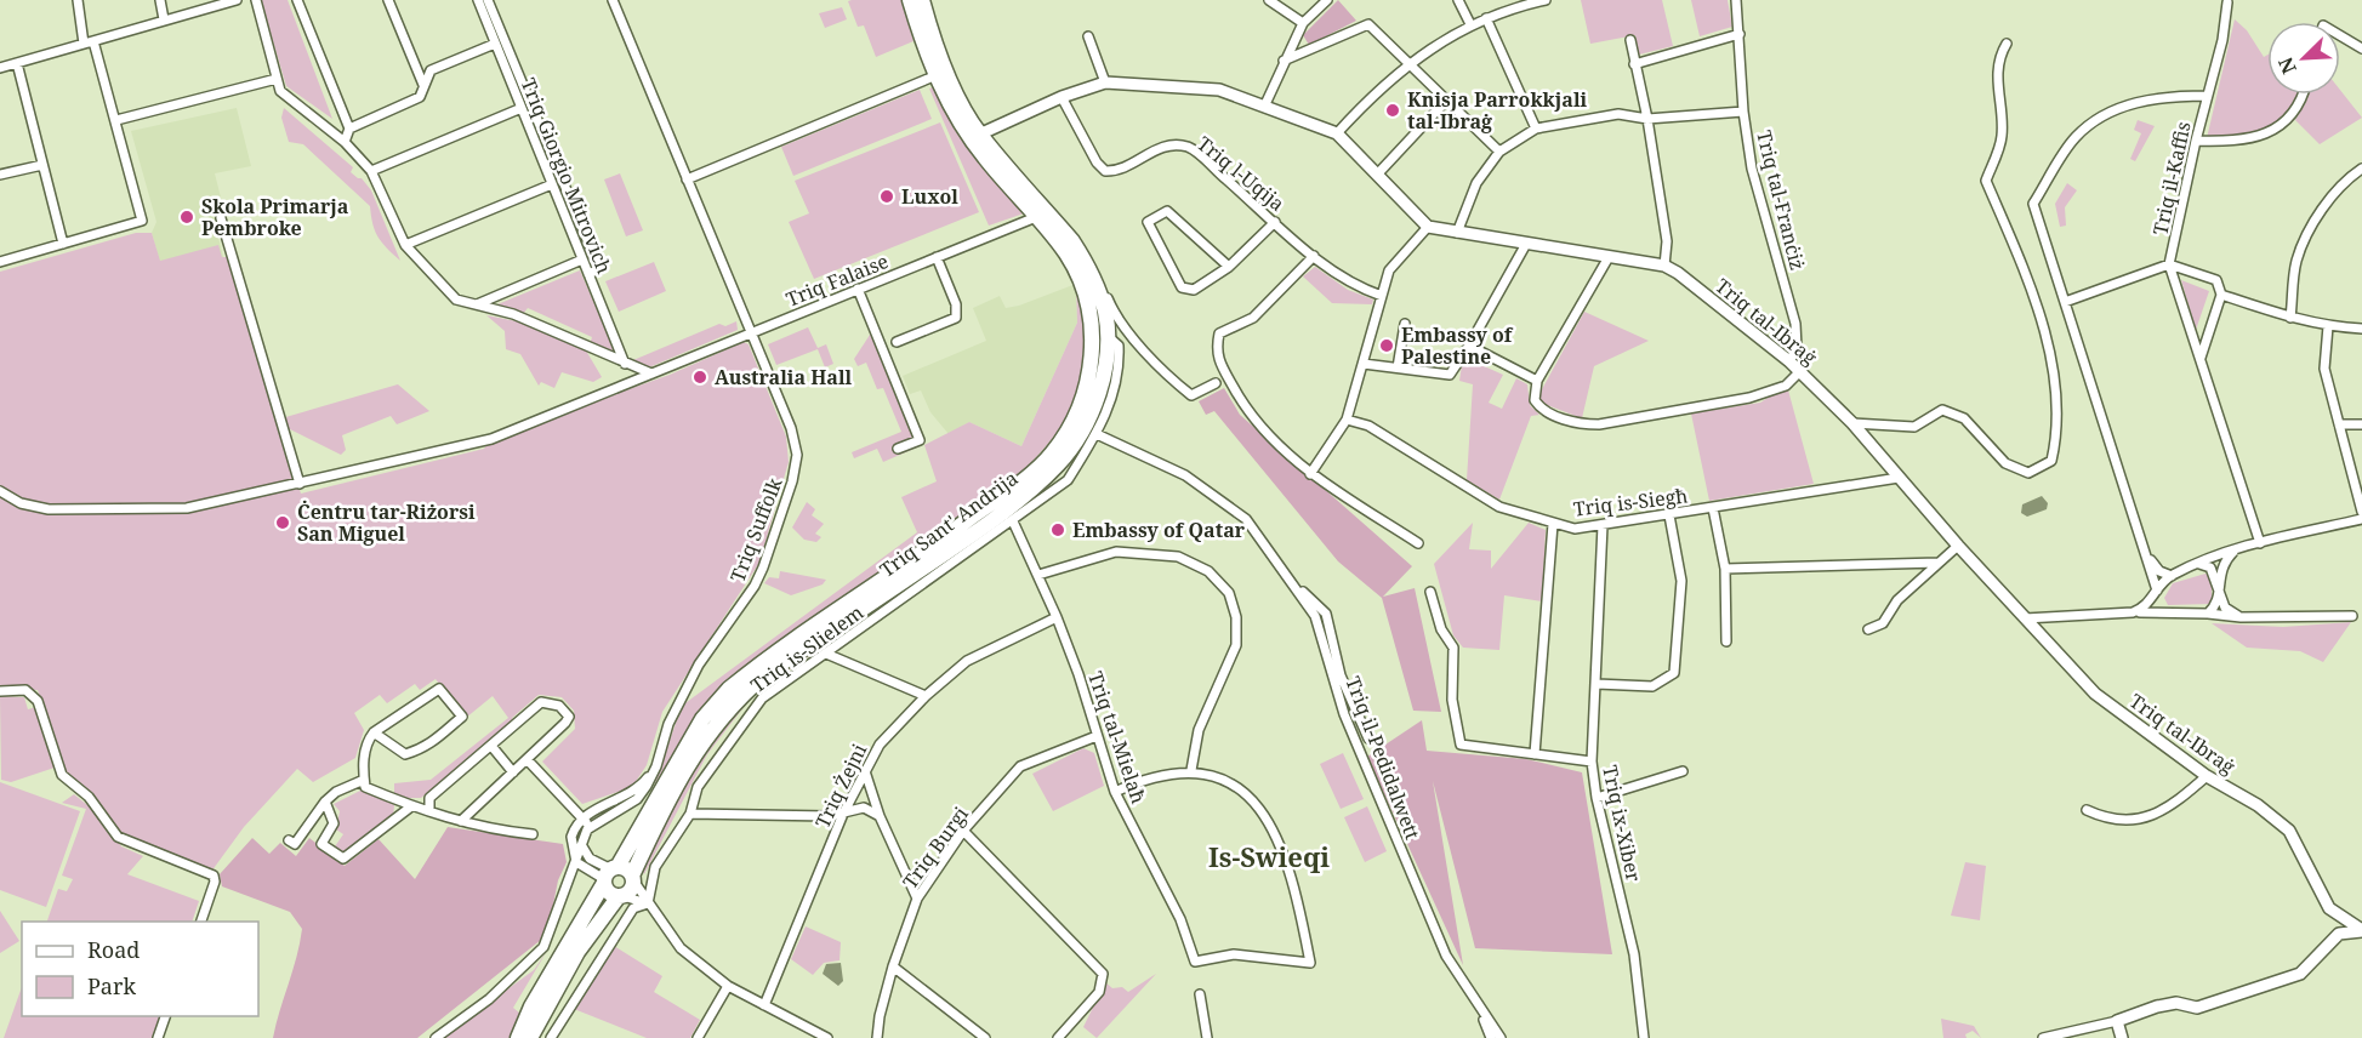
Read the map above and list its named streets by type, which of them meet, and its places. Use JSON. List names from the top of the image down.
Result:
{
  "streets": {
    "highway": ["Triq Sant' Andrija"],
    "main road": ["Triq tal-Ibraġ"],
    "street": [
      "Triq l-Uqija",
      "Triq Giorgio Mitrovich",
      "Triq il-Kaffis",
      "Triq tal-Franċiż",
      "Triq Falaise",
      "Triq is-Siegħ",
      "Triq Suffolk",
      "Triq is-Slielem",
      "Triq tal-Mielaħ",
      "Triq il-Pedidalwett",
      "Triq Żejni",
      "Triq ix-Xiber",
      "Triq Burgi"
    ]
  },
  "crossings": [
    ["Triq tal-Franċiż", "Triq tal-Ibraġ"],
    ["Triq Falaise", "Triq Sant' Andrija"],
    ["Triq Falaise", "Triq Suffolk"],
    ["Triq tal-Ibraġ", "Triq is-Siegħ"],
    ["Triq is-Siegħ", "Triq ix-Xiber"],
    ["Triq Sant' Andrija", "Triq is-Slielem"],
    ["Triq is-Slielem", "Triq tal-Mielaħ"],
    ["Triq is-Slielem", "Triq il-Pedidalwett"],
    ["Triq tal-Mielaħ", "Triq Żejni"],
    ["Triq tal-Mielaħ", "Triq Burgi"]
  ],
  "districts": ["Is-Swieqi"],
  "places": [
    "Knisja Parrokkjali tal-Ibraġ",
    "Luxol",
    "Skola Primarja Pembroke",
    "Embassy of Palestine",
    "Australia Hall",
    "Ċentru tar-Riżorsi San Miguel",
    "Embassy of Qatar"
  ],
  "legend": ["Road", "Park"],
  "north": "bottom left"
}
